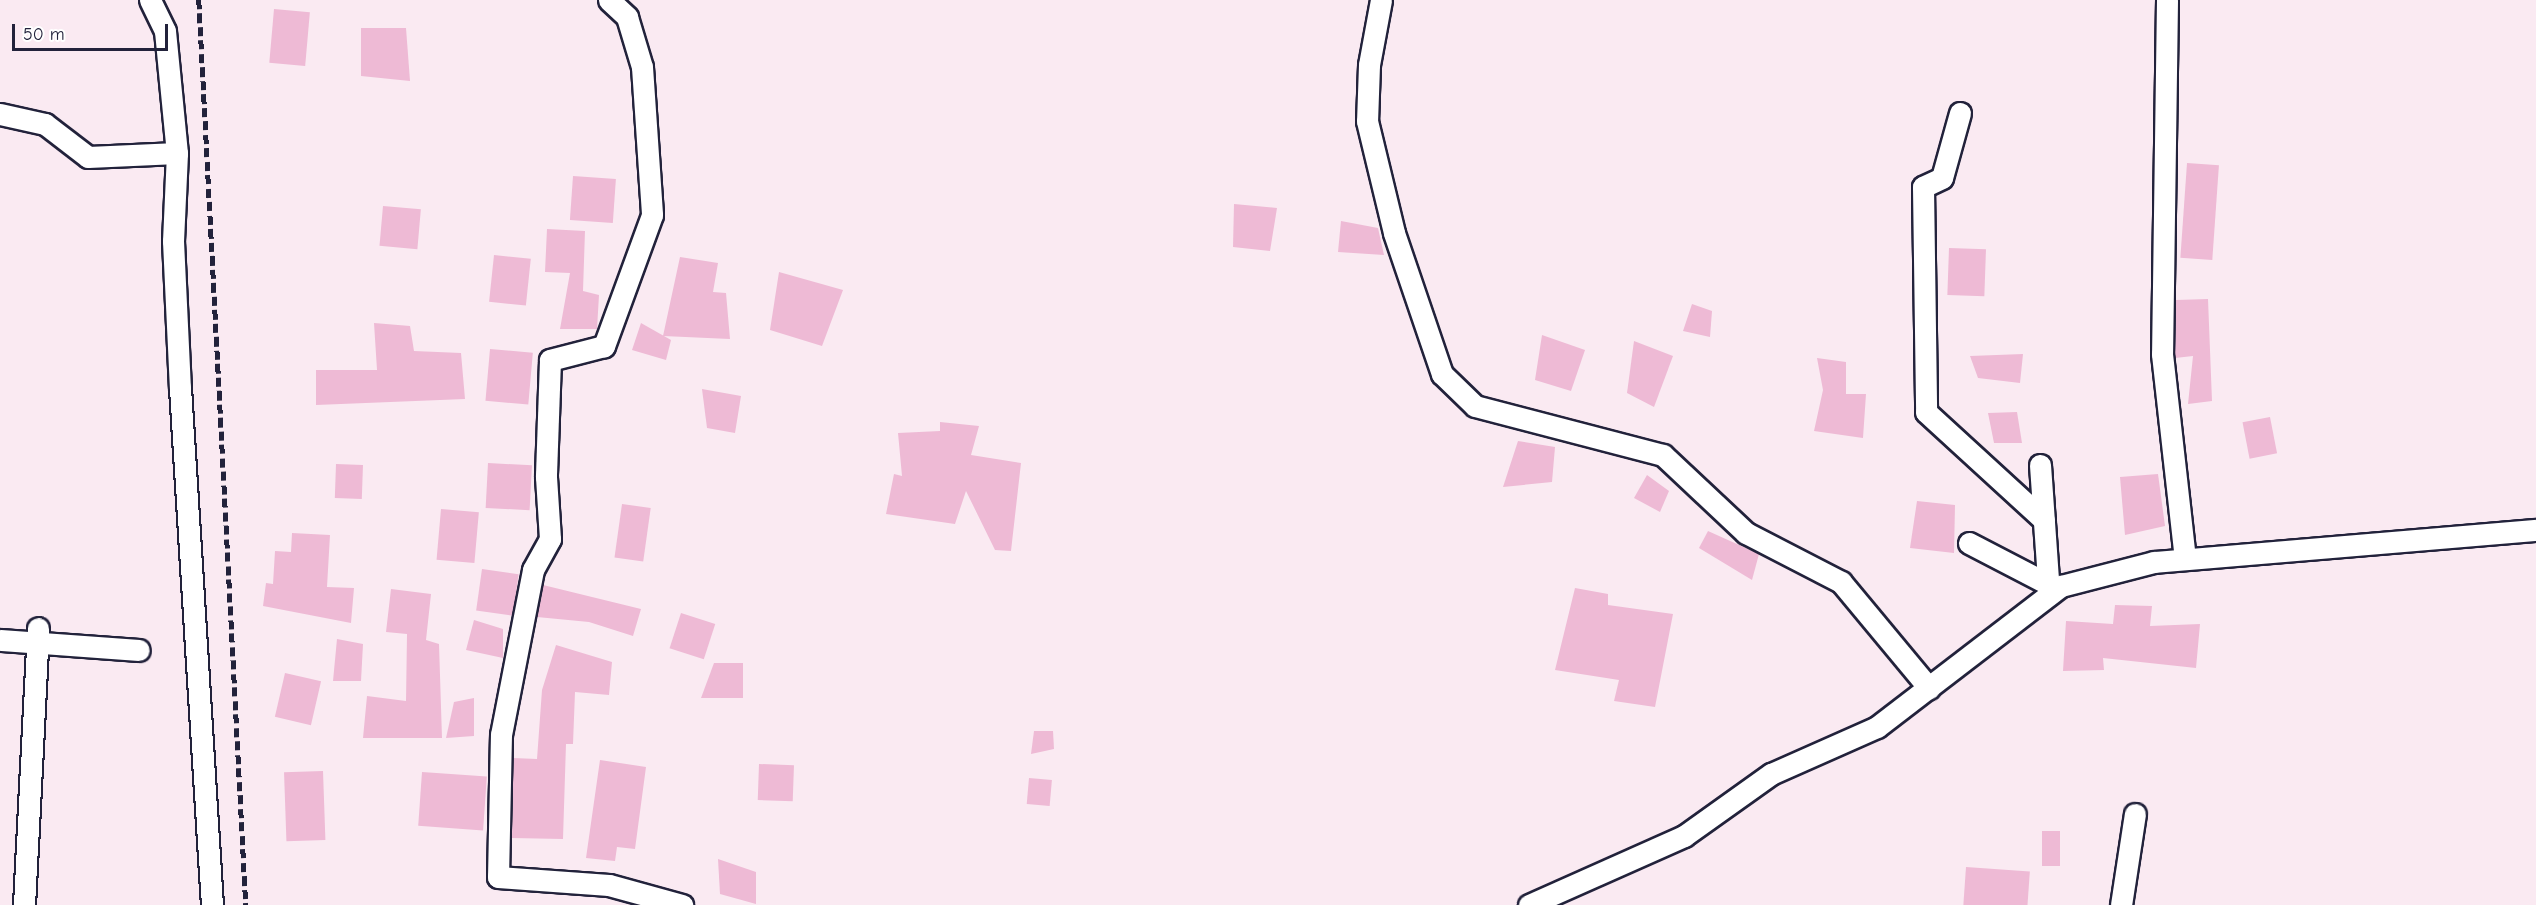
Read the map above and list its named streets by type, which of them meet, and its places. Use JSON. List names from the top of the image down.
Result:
{
  "scale_bar": "50 m"
}
